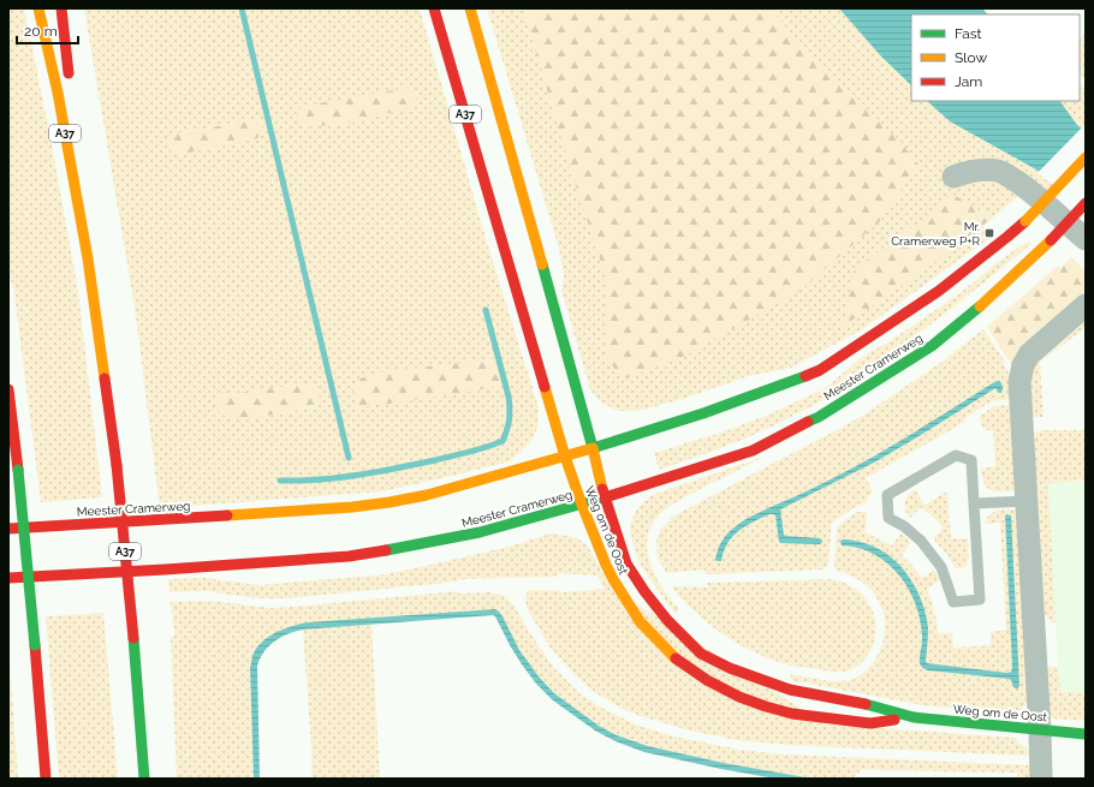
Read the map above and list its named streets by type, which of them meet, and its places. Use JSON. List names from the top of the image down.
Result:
{
  "streets": {
    "main road": ["A37", "Meester Cramerweg", "Weg om de Oost"]
  },
  "crossings": [
    ["A37", "Meester Cramerweg"],
    ["A37", "Weg om de Oost"],
    ["Meester Cramerweg", "Weg om de Oost"]
  ],
  "places": {
    "transit": ["Mr. Cramerweg P+R"]
  },
  "legend": ["Fast", "Slow", "Jam"],
  "scale_bar": "20 m"
}
